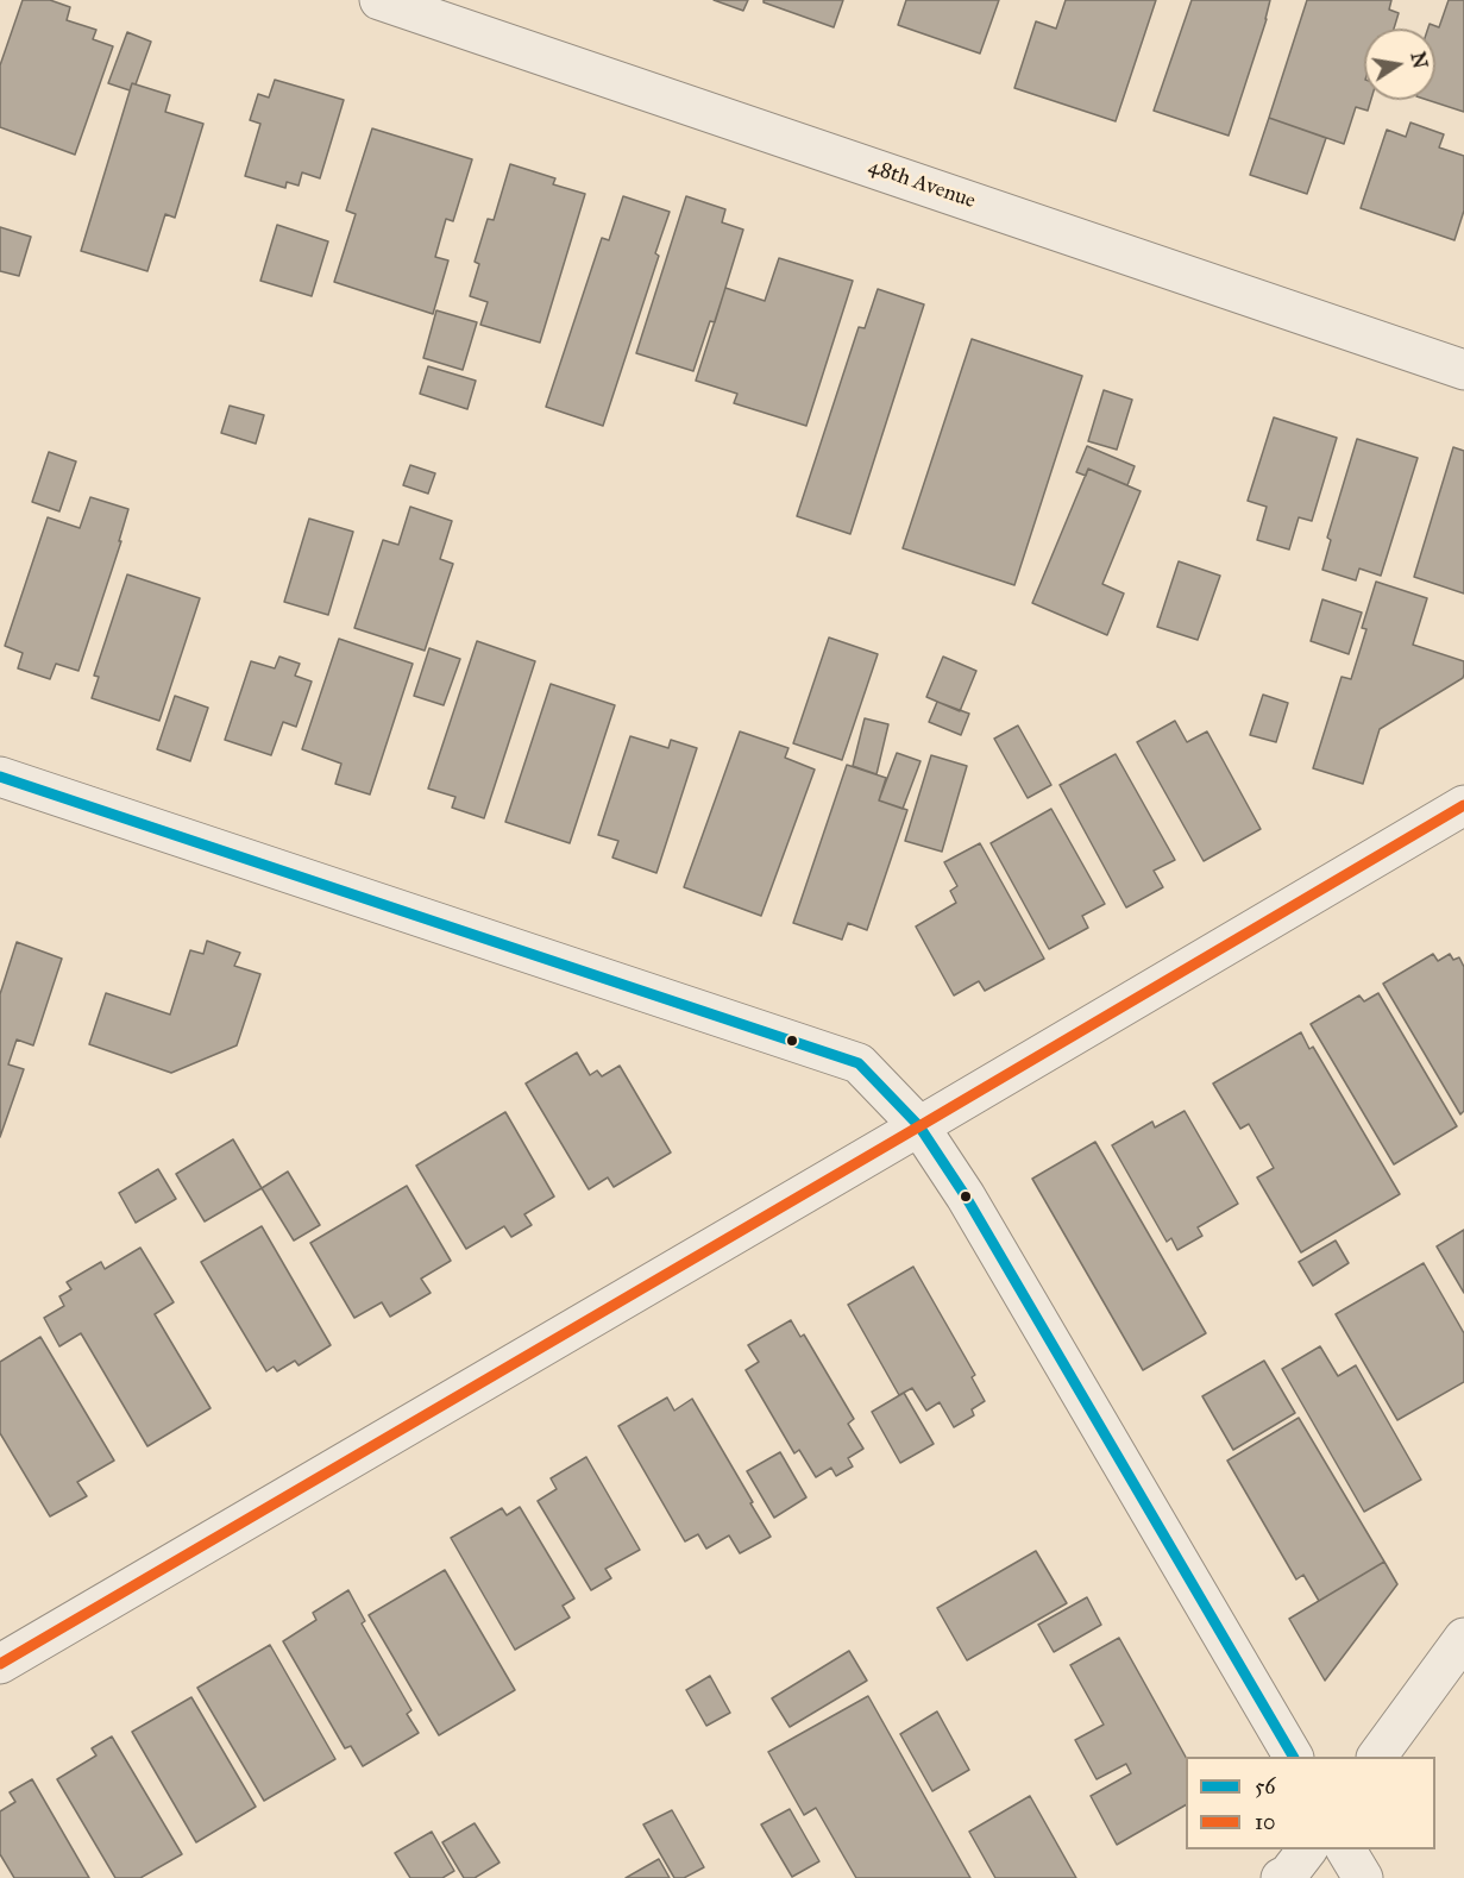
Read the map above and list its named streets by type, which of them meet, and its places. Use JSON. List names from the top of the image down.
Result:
{
  "streets": {
    "street": ["48th Avenue"]
  },
  "lines": ["transit line 56", "transit line 10"],
  "legend": ["56", "10"],
  "north": "right"
}
